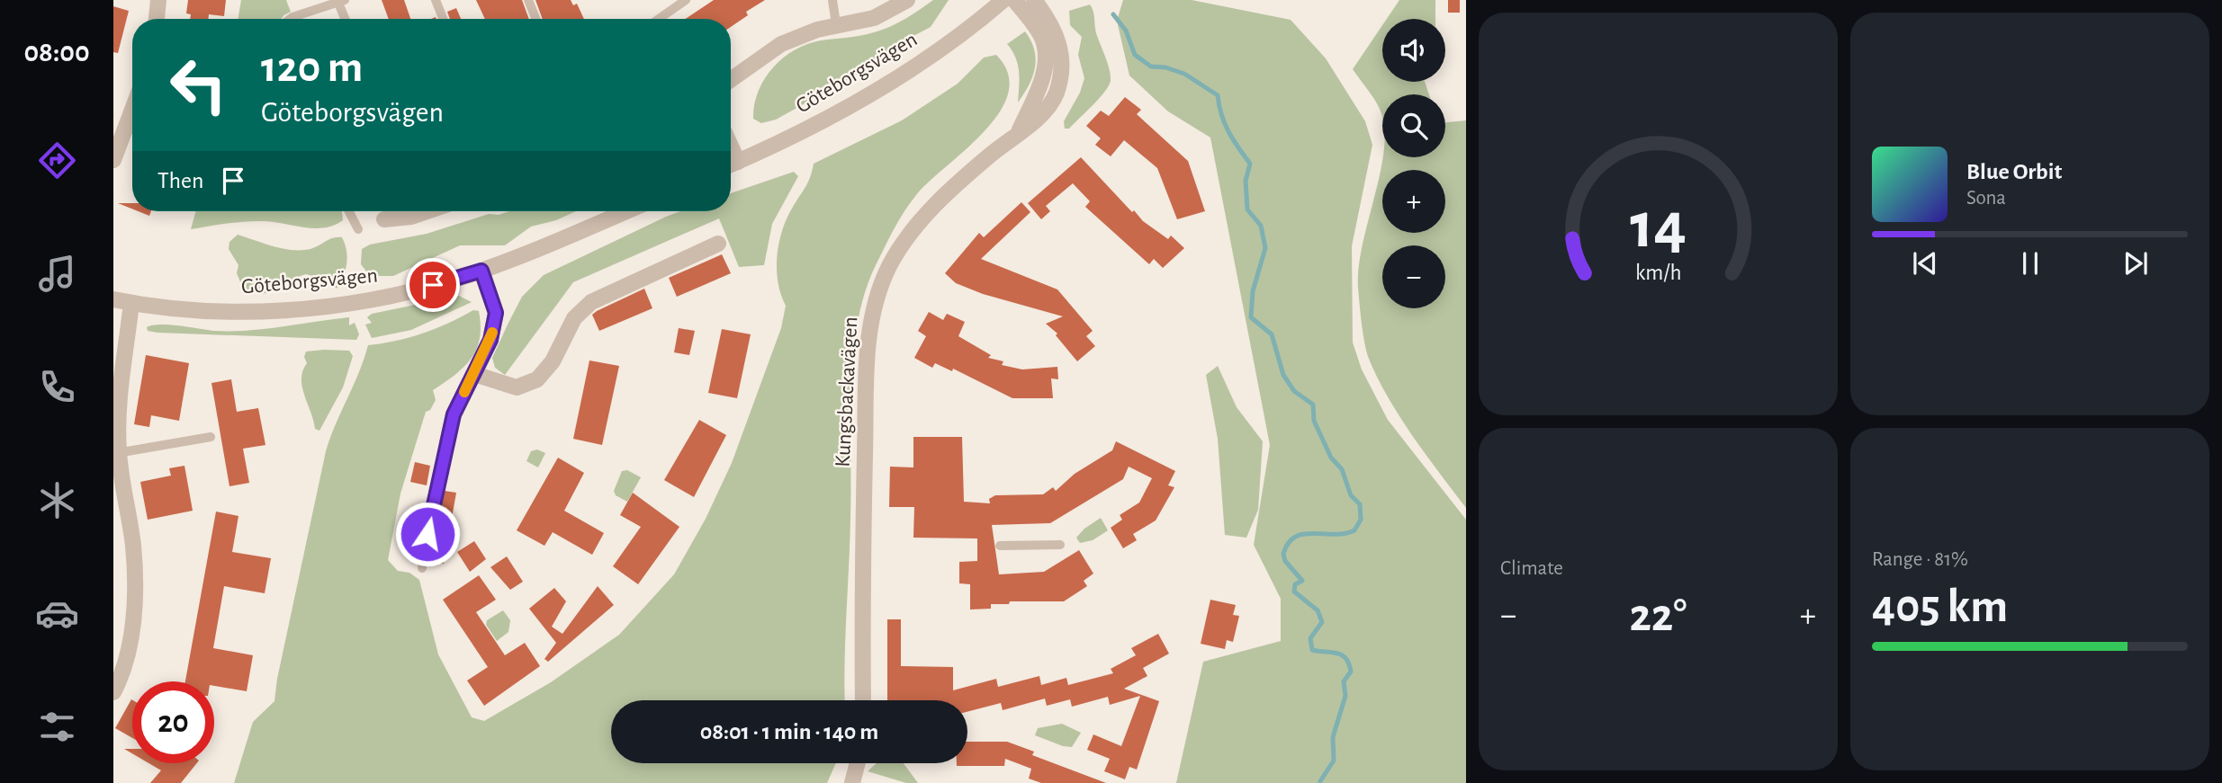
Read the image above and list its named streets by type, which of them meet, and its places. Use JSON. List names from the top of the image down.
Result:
{
  "streets": {
    "street": ["Göteborgsvägen", "Kungsbackavägen"]
  },
  "page": {
    "tabs": "08:00",
    "map_buttons": ["+", "−"],
    "turn": ["120 m", "Göteborgsvägen"],
    "song": ["Blue Orbit", "Sona"],
    "then": "Then",
    "tile": [
      "Climate",
      ["Range · 81%", "405 km"]
    ],
    "heat": ["−", "22°", "+"],
    "limit": "20",
    "trip": "08:01 · 1 min · 140 m",
    "gauge": ["14", "km/h"]
  }
}
